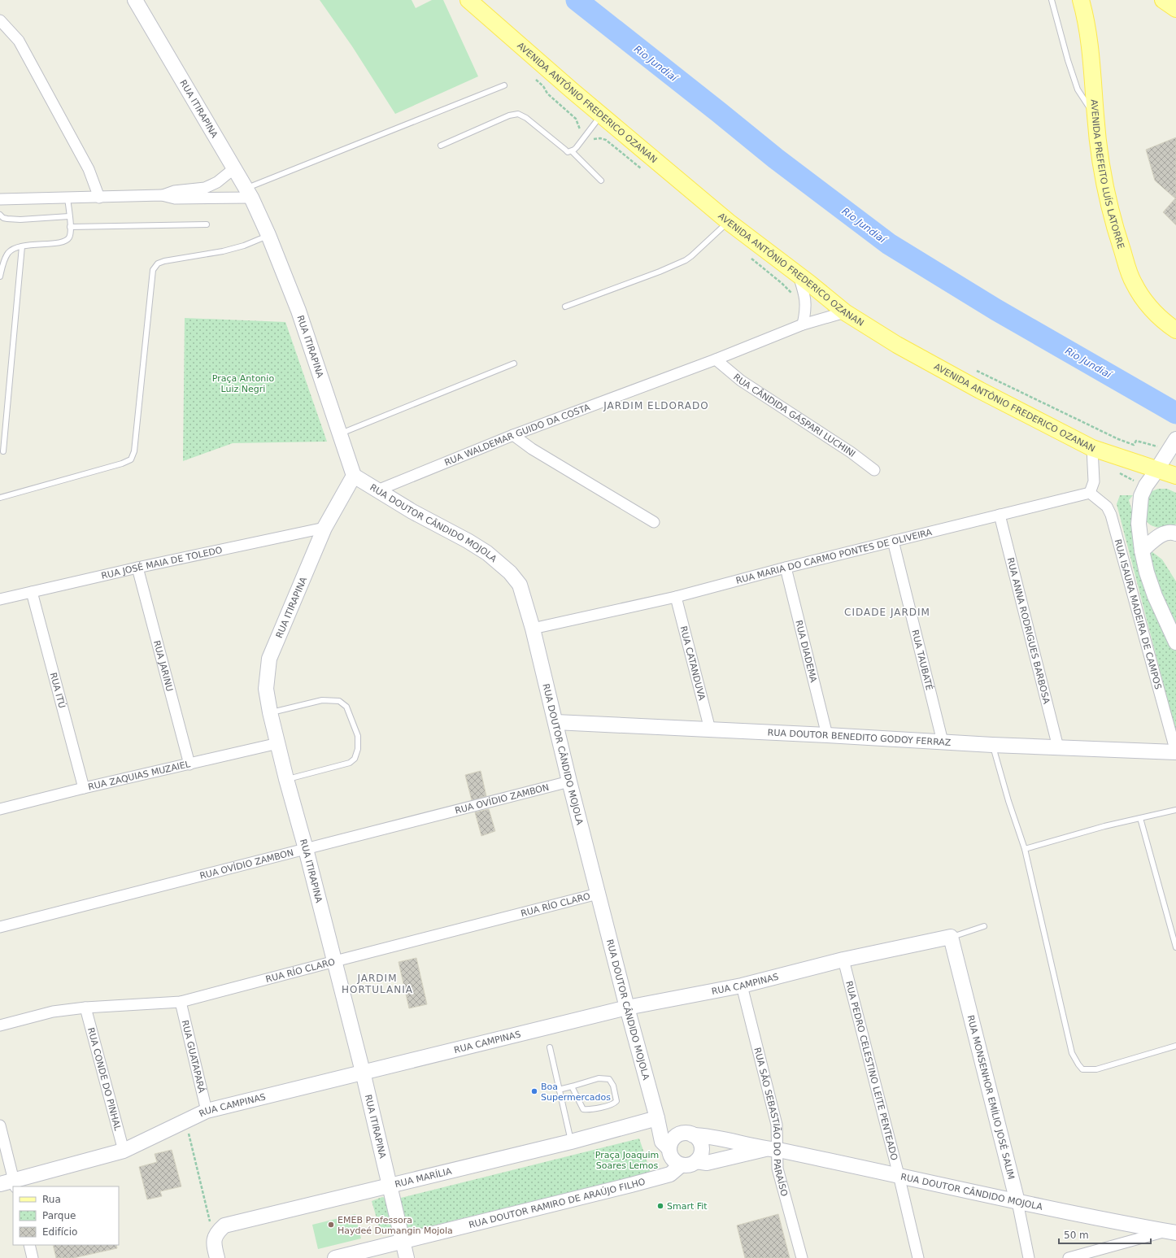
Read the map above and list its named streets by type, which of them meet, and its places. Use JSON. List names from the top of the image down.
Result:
{
  "streets": {
    "main road": ["AVENIDA ANTÔNIO FREDERICO OZANAN", "AVENIDA PREFEITO LUÍS LATORRE"],
    "street": [
      "RUA ITIRAPINA",
      "RUA CÂNDIDA GÁSPARI LUCHINI",
      "RUA WALDEMAR GUIDO DA COSTA",
      "RUA DOUTOR CÂNDIDO MOJOLA",
      "RUA MARIA DO CARMO PONTES DE OLIVEIRA",
      "RUA JOSÉ MAIA DE TOLEDO",
      "RUA ISAURA MADEIRA DE CAMPOS",
      "RUA ANNA RODRIGUES BARBOSA",
      "RUA DIADEMA",
      "RUA TAUBATÉ",
      "RUA CATANDUVA",
      "RUA JARINU",
      "RUA ITÚ",
      "RUA DOUTOR BENEDITO GODOY FERRAZ",
      "RUA ZAQUIAS MUZAIEL",
      "RUA OVÍDIO ZAMBON",
      "RUA RÍO CLARO",
      "RUA CAMPINAS",
      "RUA GUATAPARÁ",
      "RUA PEDRO CELESTINO LEITE PENTEADO",
      "RUA CONDE DO PINHAL",
      "RUA MONSENHOR EMÍLIO JOSÉ SALIM",
      "RUA SÃO SEBASTIÃO DO PARAÍSO",
      "RUA MARÍLIA",
      "RUA DOUTOR RAMIRO DE ARAÚJO FILHO"
    ]
  },
  "crossings": [
    ["AVENIDA ANTÔNIO FREDERICO OZANAN", "RUA WALDEMAR GUIDO DA COSTA"],
    ["RUA ITIRAPINA", "RUA DOUTOR CÂNDIDO MOJOLA"],
    ["RUA ITIRAPINA", "RUA JOSÉ MAIA DE TOLEDO"],
    ["RUA ITIRAPINA", "RUA ZAQUIAS MUZAIEL"],
    ["RUA ITIRAPINA", "RUA OVÍDIO ZAMBON"],
    ["RUA ITIRAPINA", "RUA RÍO CLARO"],
    ["RUA ITIRAPINA", "RUA CAMPINAS"],
    ["RUA ITIRAPINA", "RUA MARÍLIA"],
    ["RUA ITIRAPINA", "RUA DOUTOR RAMIRO DE ARAÚJO FILHO"],
    ["RUA CÂNDIDA GÁSPARI LUCHINI", "RUA WALDEMAR GUIDO DA COSTA"],
    ["RUA WALDEMAR GUIDO DA COSTA", "RUA DOUTOR CÂNDIDO MOJOLA"],
    ["RUA DOUTOR CÂNDIDO MOJOLA", "RUA MARIA DO CARMO PONTES DE OLIVEIRA"],
    ["RUA DOUTOR CÂNDIDO MOJOLA", "RUA DOUTOR BENEDITO GODOY FERRAZ"],
    ["RUA DOUTOR CÂNDIDO MOJOLA", "RUA OVÍDIO ZAMBON"],
    ["RUA DOUTOR CÂNDIDO MOJOLA", "RUA RÍO CLARO"],
    ["RUA DOUTOR CÂNDIDO MOJOLA", "RUA CAMPINAS"],
    ["RUA DOUTOR CÂNDIDO MOJOLA", "RUA PEDRO CELESTINO LEITE PENTEADO"],
    ["RUA DOUTOR CÂNDIDO MOJOLA", "RUA MONSENHOR EMÍLIO JOSÉ SALIM"],
    ["RUA DOUTOR CÂNDIDO MOJOLA", "RUA SÃO SEBASTIÃO DO PARAÍSO"],
    ["RUA DOUTOR CÂNDIDO MOJOLA", "RUA MARÍLIA"],
    ["RUA DOUTOR CÂNDIDO MOJOLA", "RUA DOUTOR RAMIRO DE ARAÚJO FILHO"],
    ["RUA MARIA DO CARMO PONTES DE OLIVEIRA", "RUA ISAURA MADEIRA DE CAMPOS"],
    ["RUA MARIA DO CARMO PONTES DE OLIVEIRA", "RUA ANNA RODRIGUES BARBOSA"],
    ["RUA MARIA DO CARMO PONTES DE OLIVEIRA", "RUA DIADEMA"],
    ["RUA MARIA DO CARMO PONTES DE OLIVEIRA", "RUA TAUBATÉ"],
    ["RUA MARIA DO CARMO PONTES DE OLIVEIRA", "RUA CATANDUVA"],
    ["RUA JOSÉ MAIA DE TOLEDO", "RUA JARINU"],
    ["RUA JOSÉ MAIA DE TOLEDO", "RUA ITÚ"],
    ["RUA ISAURA MADEIRA DE CAMPOS", "RUA DOUTOR BENEDITO GODOY FERRAZ"],
    ["RUA ANNA RODRIGUES BARBOSA", "RUA DOUTOR BENEDITO GODOY FERRAZ"],
    ["RUA DIADEMA", "RUA DOUTOR BENEDITO GODOY FERRAZ"],
    ["RUA TAUBATÉ", "RUA DOUTOR BENEDITO GODOY FERRAZ"],
    ["RUA CATANDUVA", "RUA DOUTOR BENEDITO GODOY FERRAZ"],
    ["RUA JARINU", "RUA ZAQUIAS MUZAIEL"],
    ["RUA ITÚ", "RUA ZAQUIAS MUZAIEL"],
    ["RUA RÍO CLARO", "RUA GUATAPARÁ"],
    ["RUA RÍO CLARO", "RUA CONDE DO PINHAL"],
    ["RUA CAMPINAS", "RUA GUATAPARÁ"],
    ["RUA CAMPINAS", "RUA PEDRO CELESTINO LEITE PENTEADO"],
    ["RUA CAMPINAS", "RUA CONDE DO PINHAL"],
    ["RUA CAMPINAS", "RUA MONSENHOR EMÍLIO JOSÉ SALIM"],
    ["RUA CAMPINAS", "RUA SÃO SEBASTIÃO DO PARAÍSO"]
  ],
  "districts": ["JARDIM ELDORADO", "CIDADE JARDIM", "JARDIM HORTULANIA"],
  "water": ["Rio Jundiaí"],
  "parks": ["Praça Antonio Luiz Negri", "Praça Joaquim Soares Lemos"],
  "places": ["Boa Supermercados", "Smart Fit", "EMEB Professora Haydeé Dumangin Mojola"],
  "legend": ["Rua", "Parque", "Edifício"],
  "scale_bar": "50 m"
}
